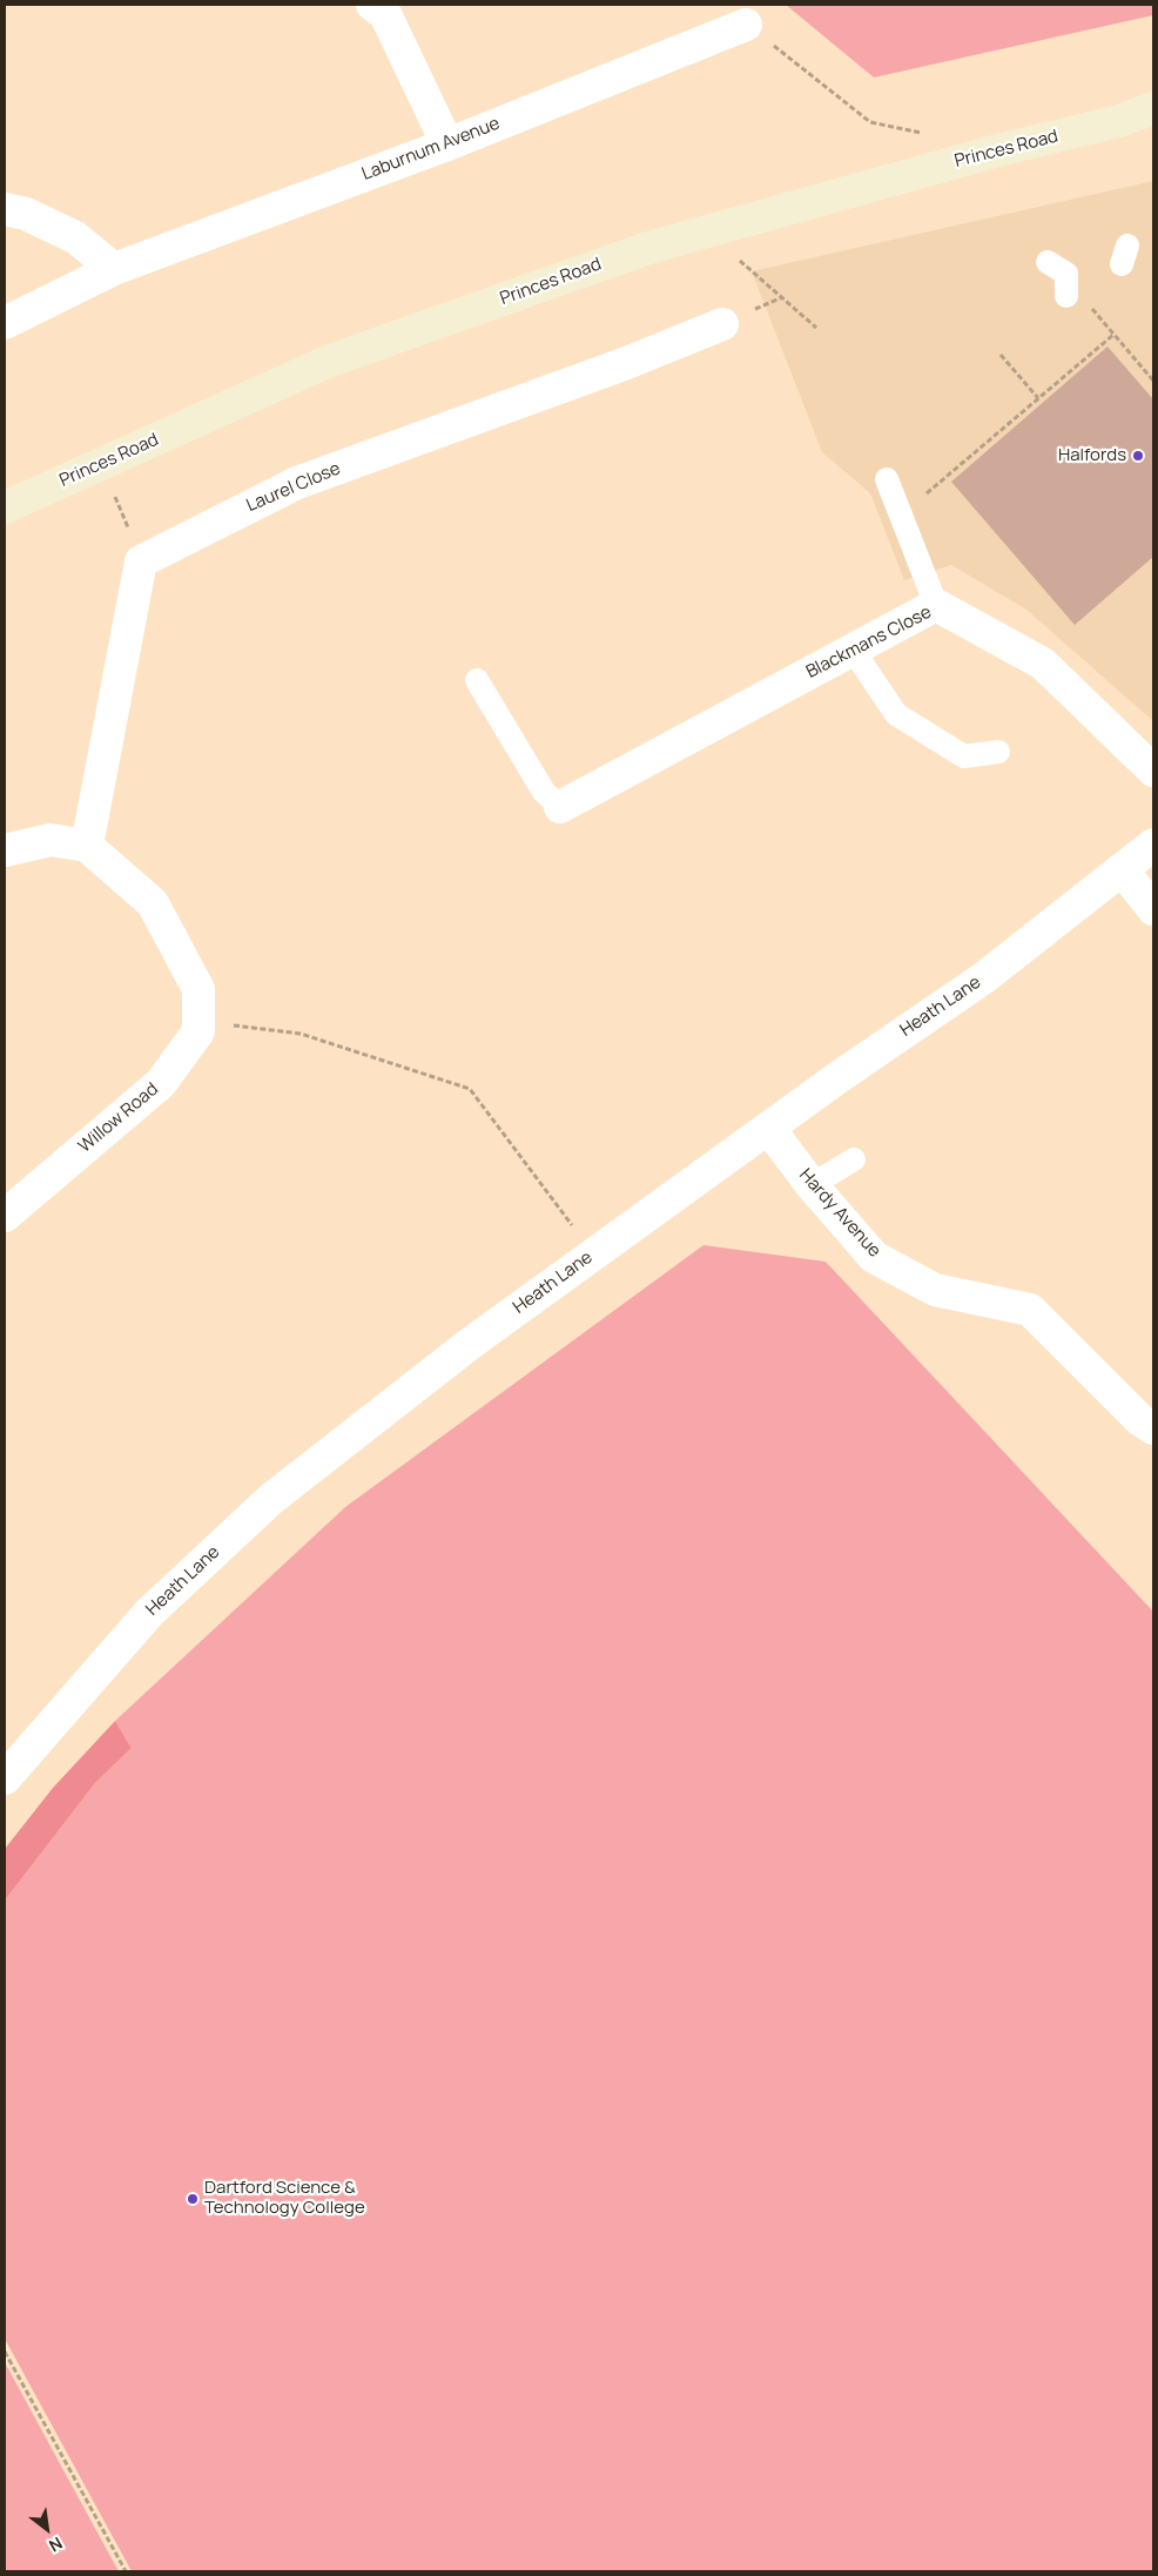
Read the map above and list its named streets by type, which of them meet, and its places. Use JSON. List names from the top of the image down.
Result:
{
  "streets": {
    "main road": ["Princes Road"],
    "street": [
      "Laburnum Avenue",
      "Laurel Close",
      "Blackmans Close",
      "Heath Lane",
      "Willow Road",
      "Hardy Avenue"
    ]
  },
  "crossings": [
    ["Laurel Close", "Willow Road"],
    ["Heath Lane", "Hardy Avenue"]
  ],
  "places": ["Halfords", "Dartford Science & Technology College"],
  "north": "bottom right"
}
